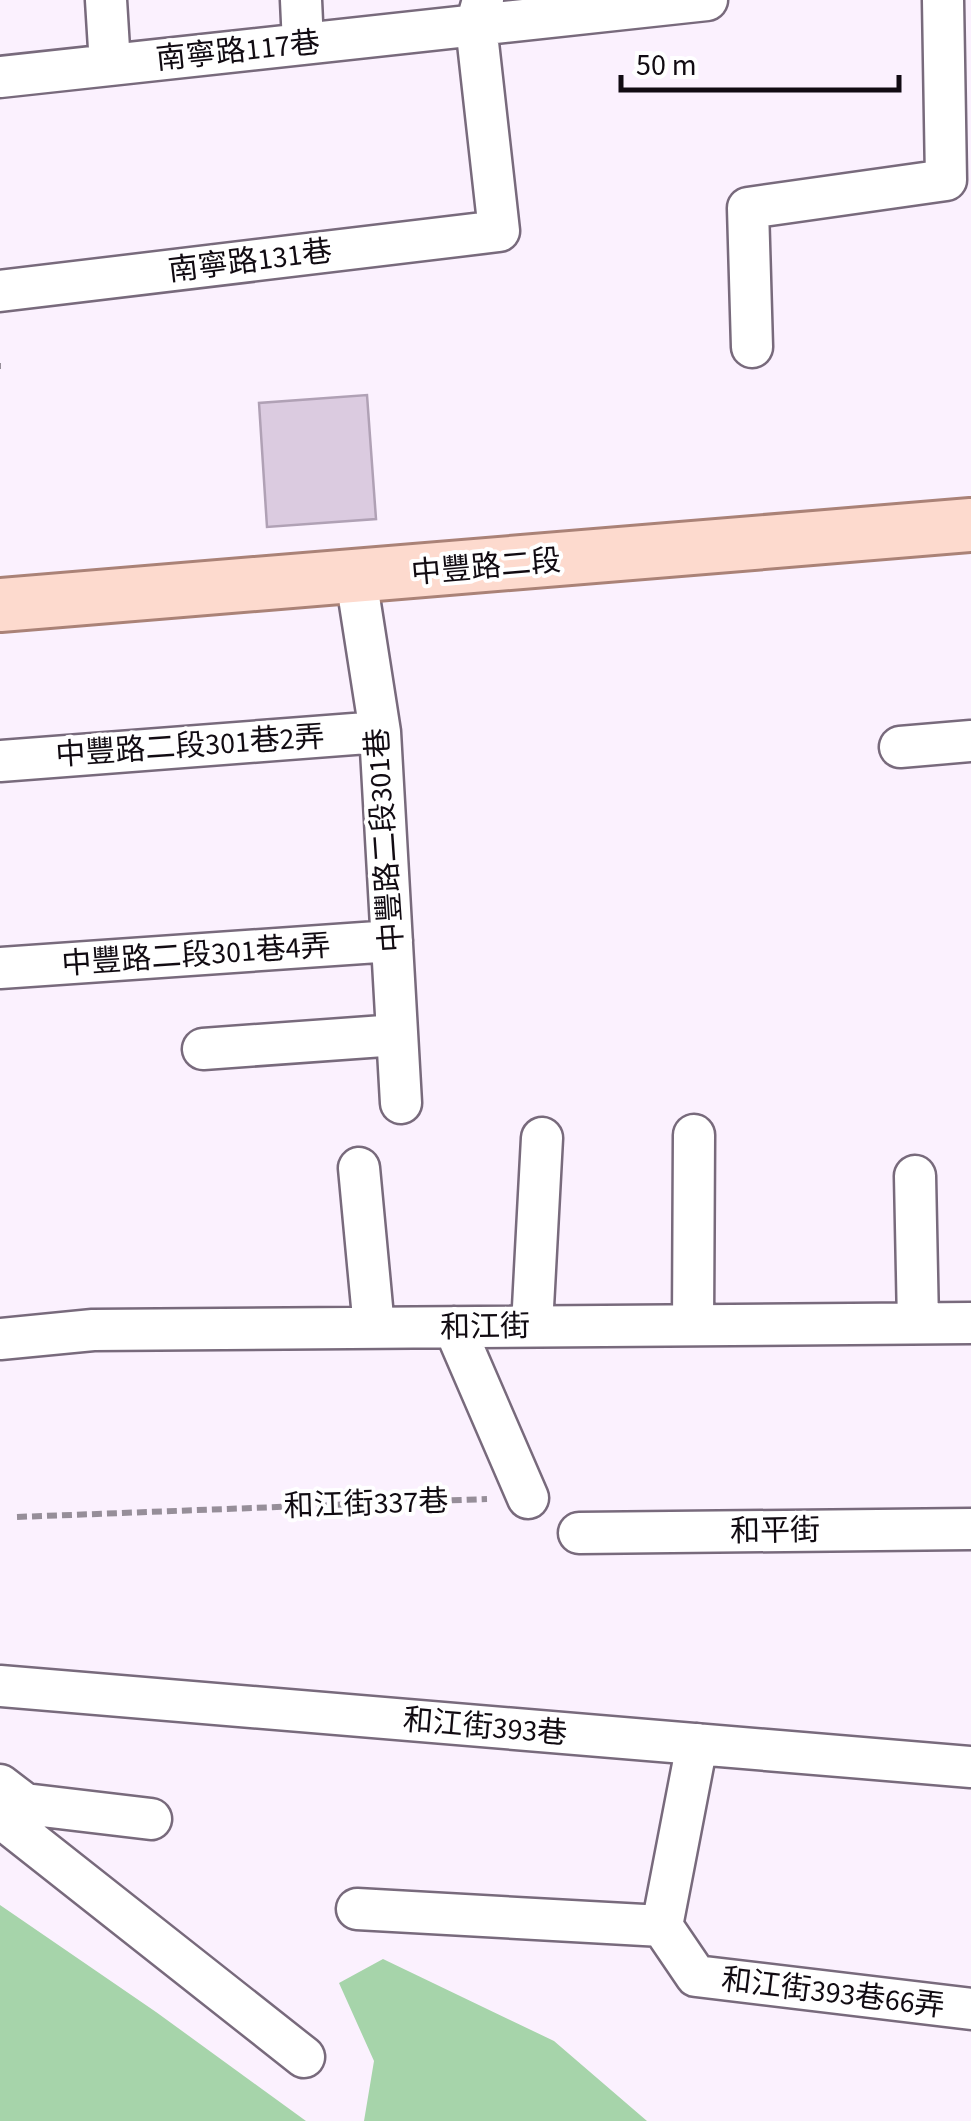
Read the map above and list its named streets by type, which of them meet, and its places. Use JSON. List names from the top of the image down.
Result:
{
  "streets": {
    "main road": ["中豐路二段"],
    "street": [
      "南寧路117巷",
      "南寧路131巷",
      "中豐路二段301巷2弄",
      "中豐路二段301巷",
      "中豐路二段301巷4弄",
      "和江街",
      "和平街",
      "和江街393巷",
      "和江街393巷66弄"
    ],
    "path": ["和江街337巷"]
  },
  "crossings": [
    ["南寧路117巷", "南寧路131巷"],
    ["中豐路二段", "中豐路二段301巷"],
    ["中豐路二段301巷2弄", "中豐路二段301巷"],
    ["中豐路二段301巷", "中豐路二段301巷4弄"]
  ],
  "scale_bar": "50 m"
}
